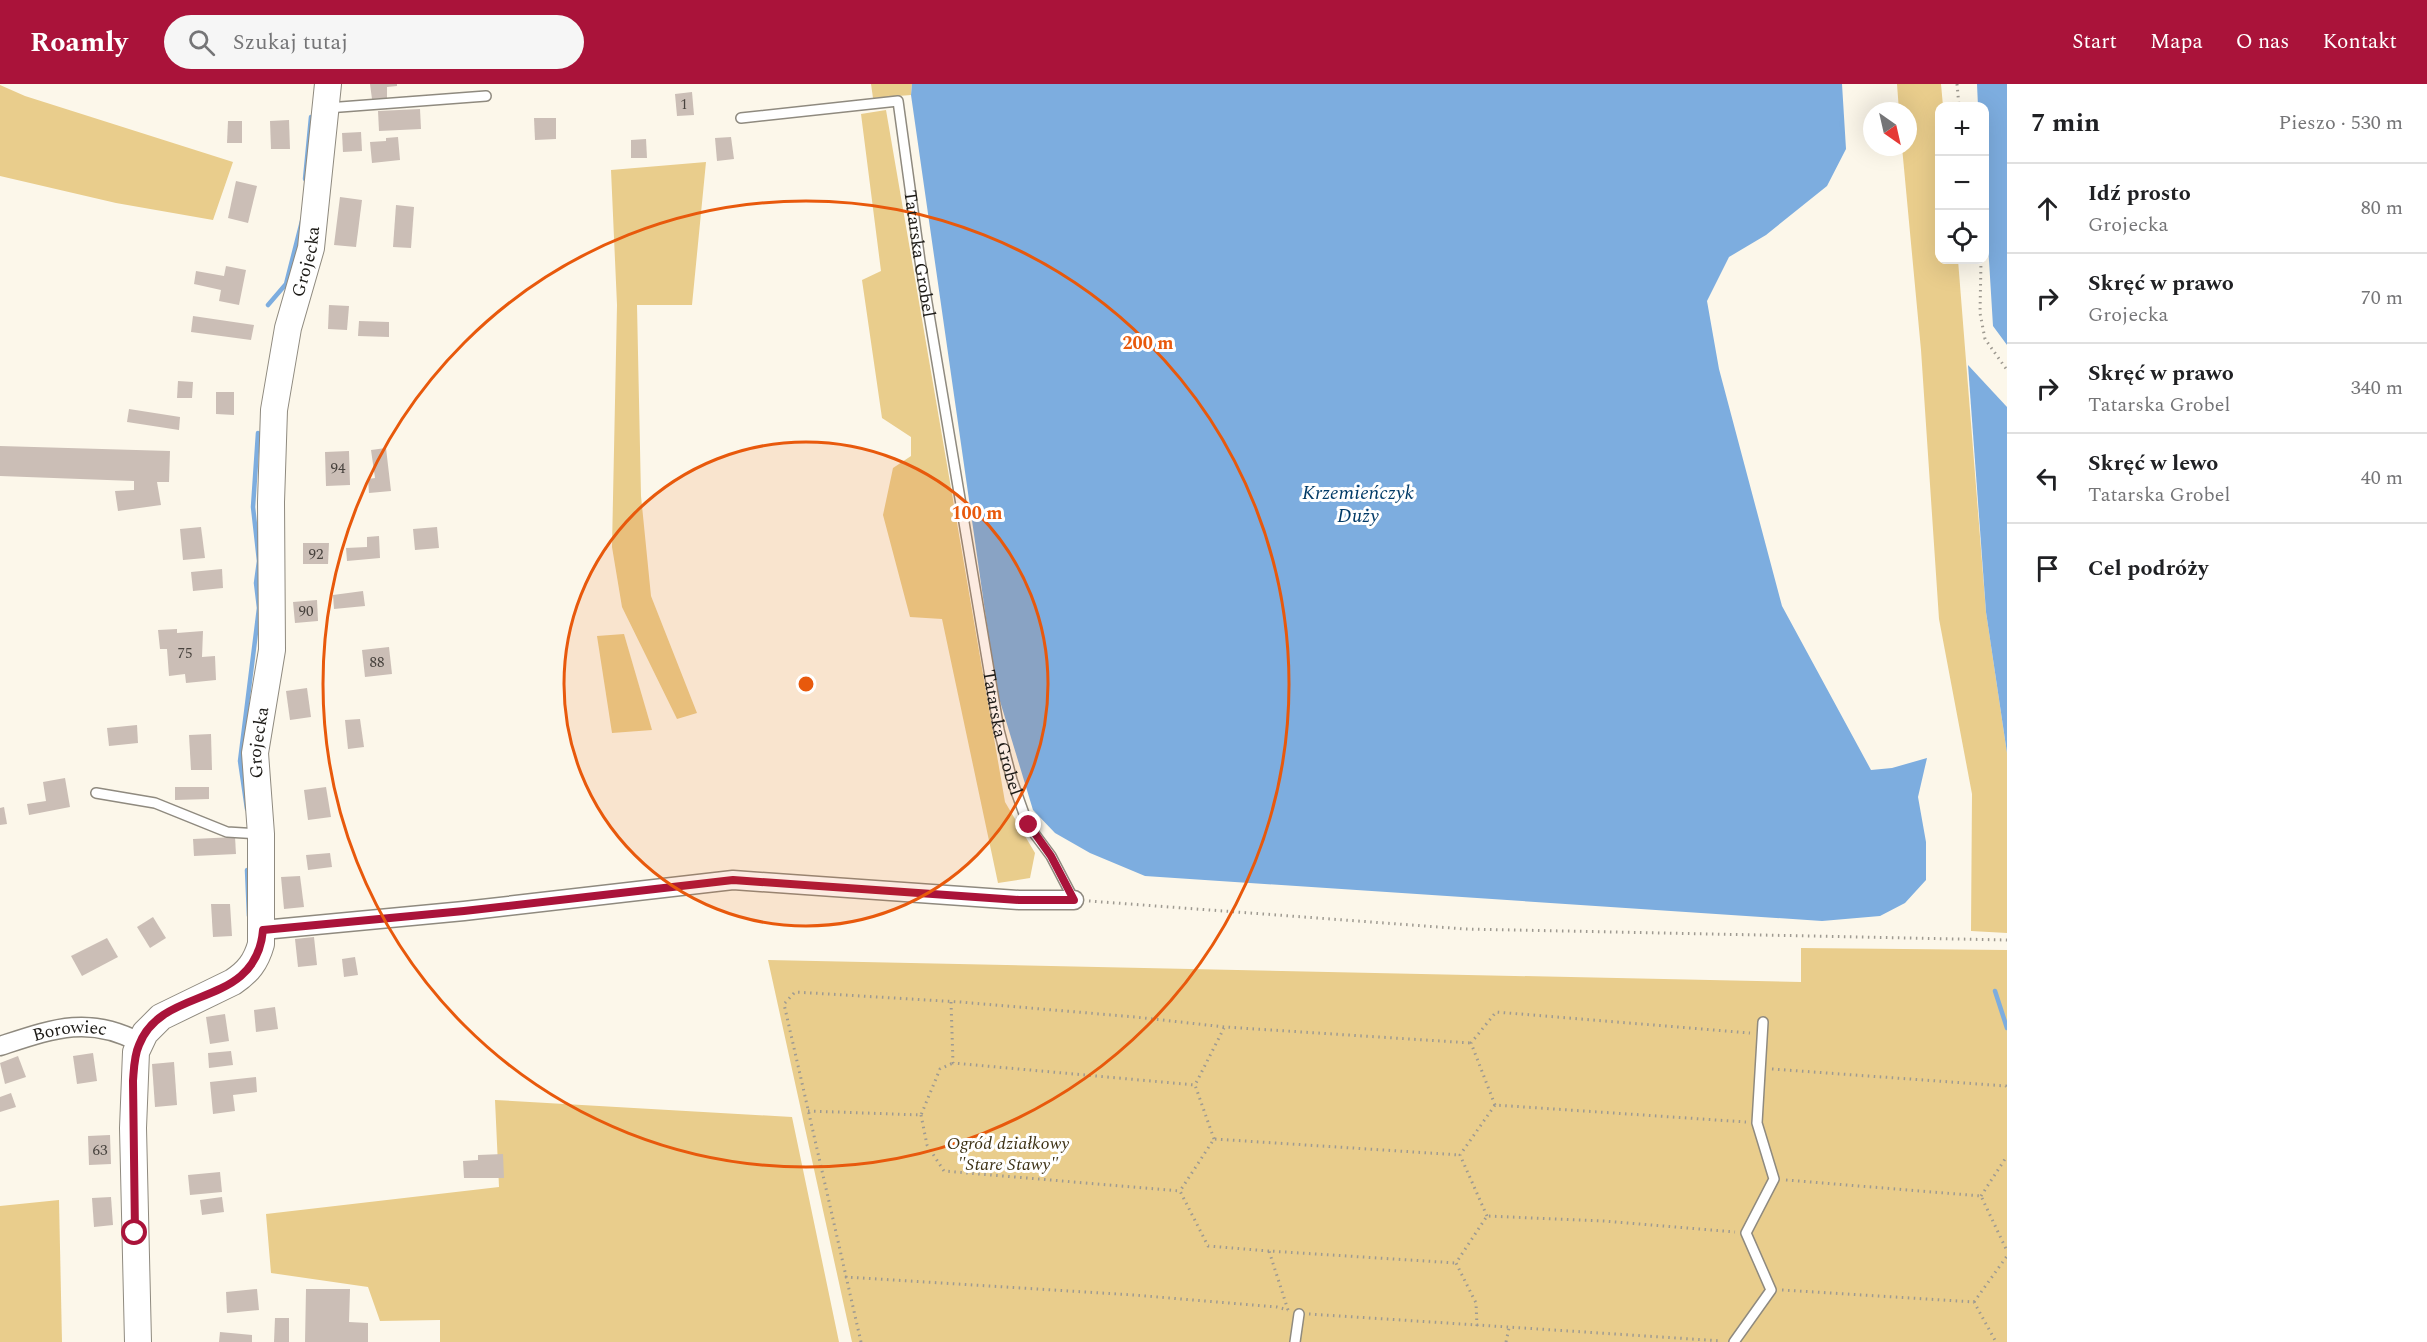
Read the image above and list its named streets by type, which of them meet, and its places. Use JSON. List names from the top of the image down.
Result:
{
  "streets": {
    "street": ["Grojecka", "Borowiec"],
    "lane": ["Tatarska Grobel"]
  },
  "crossings": [
    ["Grojecka", "Borowiec"]
  ],
  "water": ["Krzemieńczyk Duży"],
  "parks": ["Ogród działkowy \"Stare Stawy\""],
  "house_numbers": [
    "1",
    "94",
    "92",
    "90",
    "75",
    "88",
    "63"
  ],
  "north": "bottom right",
  "page": {
    "header": "Roamly",
    "search": "Szukaj tutaj",
    "nav": [
      "Start",
      "Mapa",
      "O nas",
      "Kontakt"
    ],
    "heading": ["7 min", "Pieszo · 530 m"],
    "map_buttons": ["+", "−"],
    "list": [
      ["Idź prosto", "Grojecka", "80 m"],
      ["Skręć w prawo", "Grojecka", "70 m"],
      ["Skręć w prawo", "Tatarska Grobel", "340 m"],
      ["Skręć w lewo", "Tatarska Grobel", "40 m"],
      "Cel podróży"
    ]
  },
  "rings": ["200 m", "100 m"]
}
